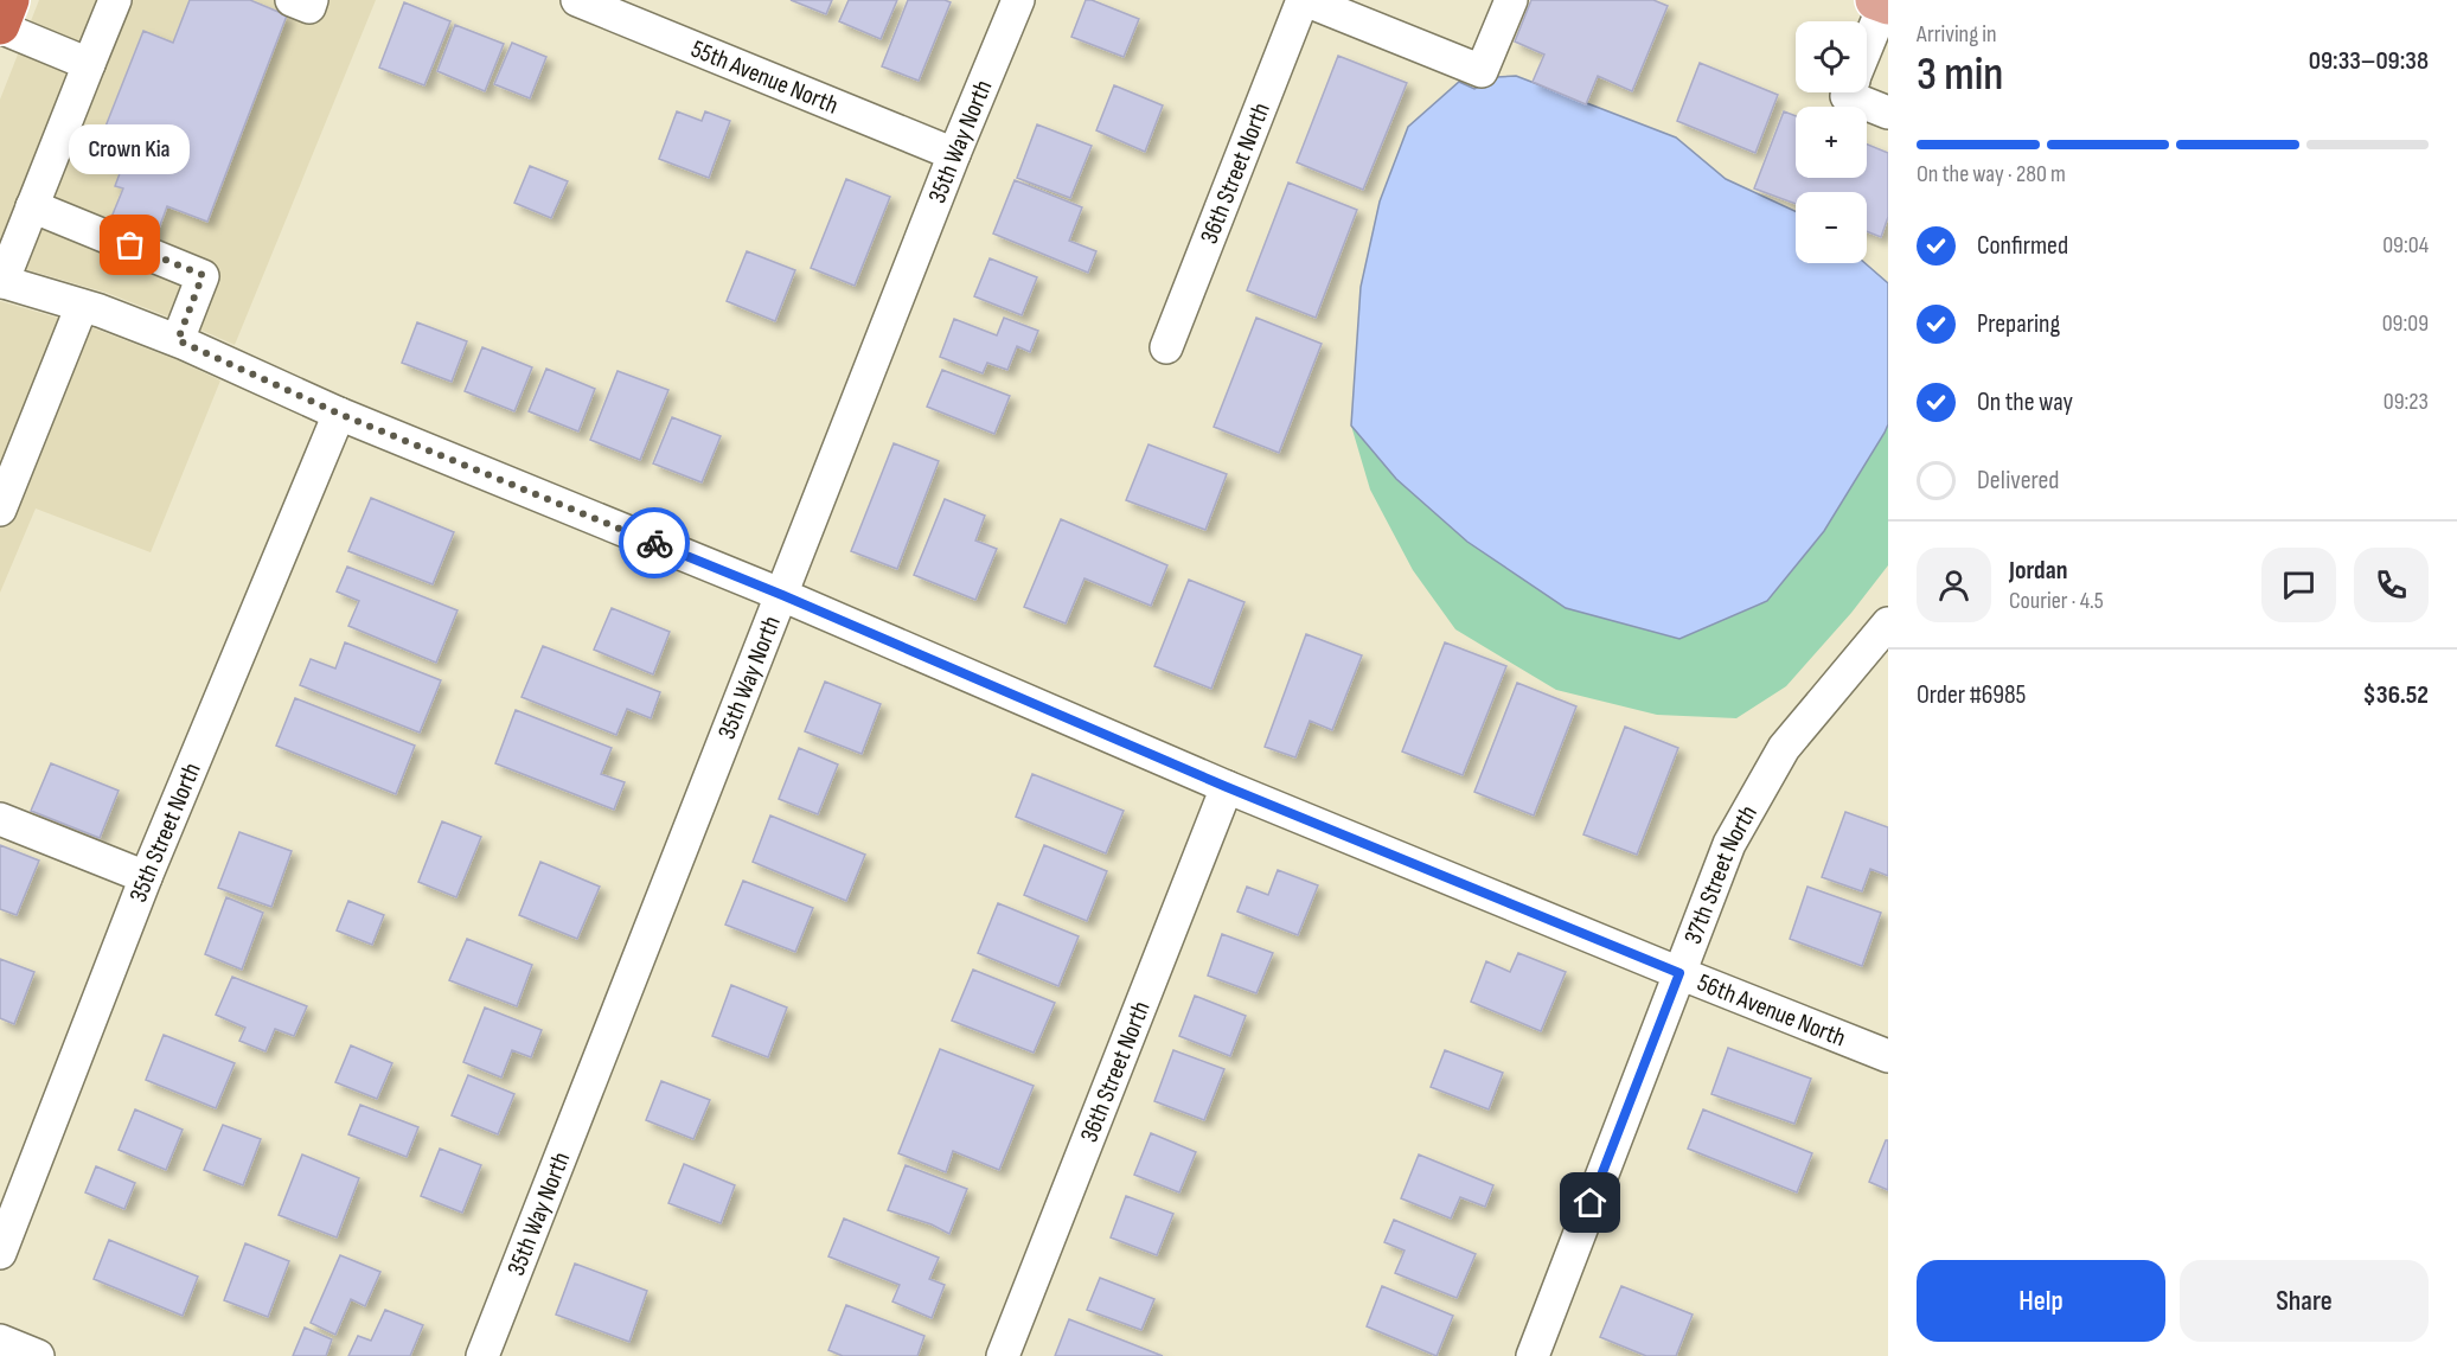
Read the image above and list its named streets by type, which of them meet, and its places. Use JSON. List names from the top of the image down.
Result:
{
  "streets": {
    "street": [
      "55th Avenue North",
      "35th Way North",
      "36th Street North",
      "35th Street North",
      "37th Street North",
      "56th Avenue North"
    ]
  },
  "crossings": [
    ["55th Avenue North", "35th Way North"],
    ["35th Way North", "56th Avenue North"],
    ["36th Street North", "56th Avenue North"],
    ["35th Street North", "56th Avenue North"],
    ["37th Street North", "56th Avenue North"]
  ],
  "places": ["Crown Kia"],
  "page": {
    "heading": ["3 min", "Arriving in", "09:33–09:38"],
    "panel": [
      "Jordan",
      "Courier · 4.5",
      "Order #6985",
      "$36.52"
    ],
    "map_buttons": ["+", "−"],
    "bar": "On the way · 280 m",
    "bubble": "Crown Kia",
    "list": [
      ["Confirmed", "09:04"],
      ["Preparing", "09:09"],
      ["On the way", "09:23"],
      "Delivered"
    ],
    "buttons": ["Help", "Share"]
  }
}
